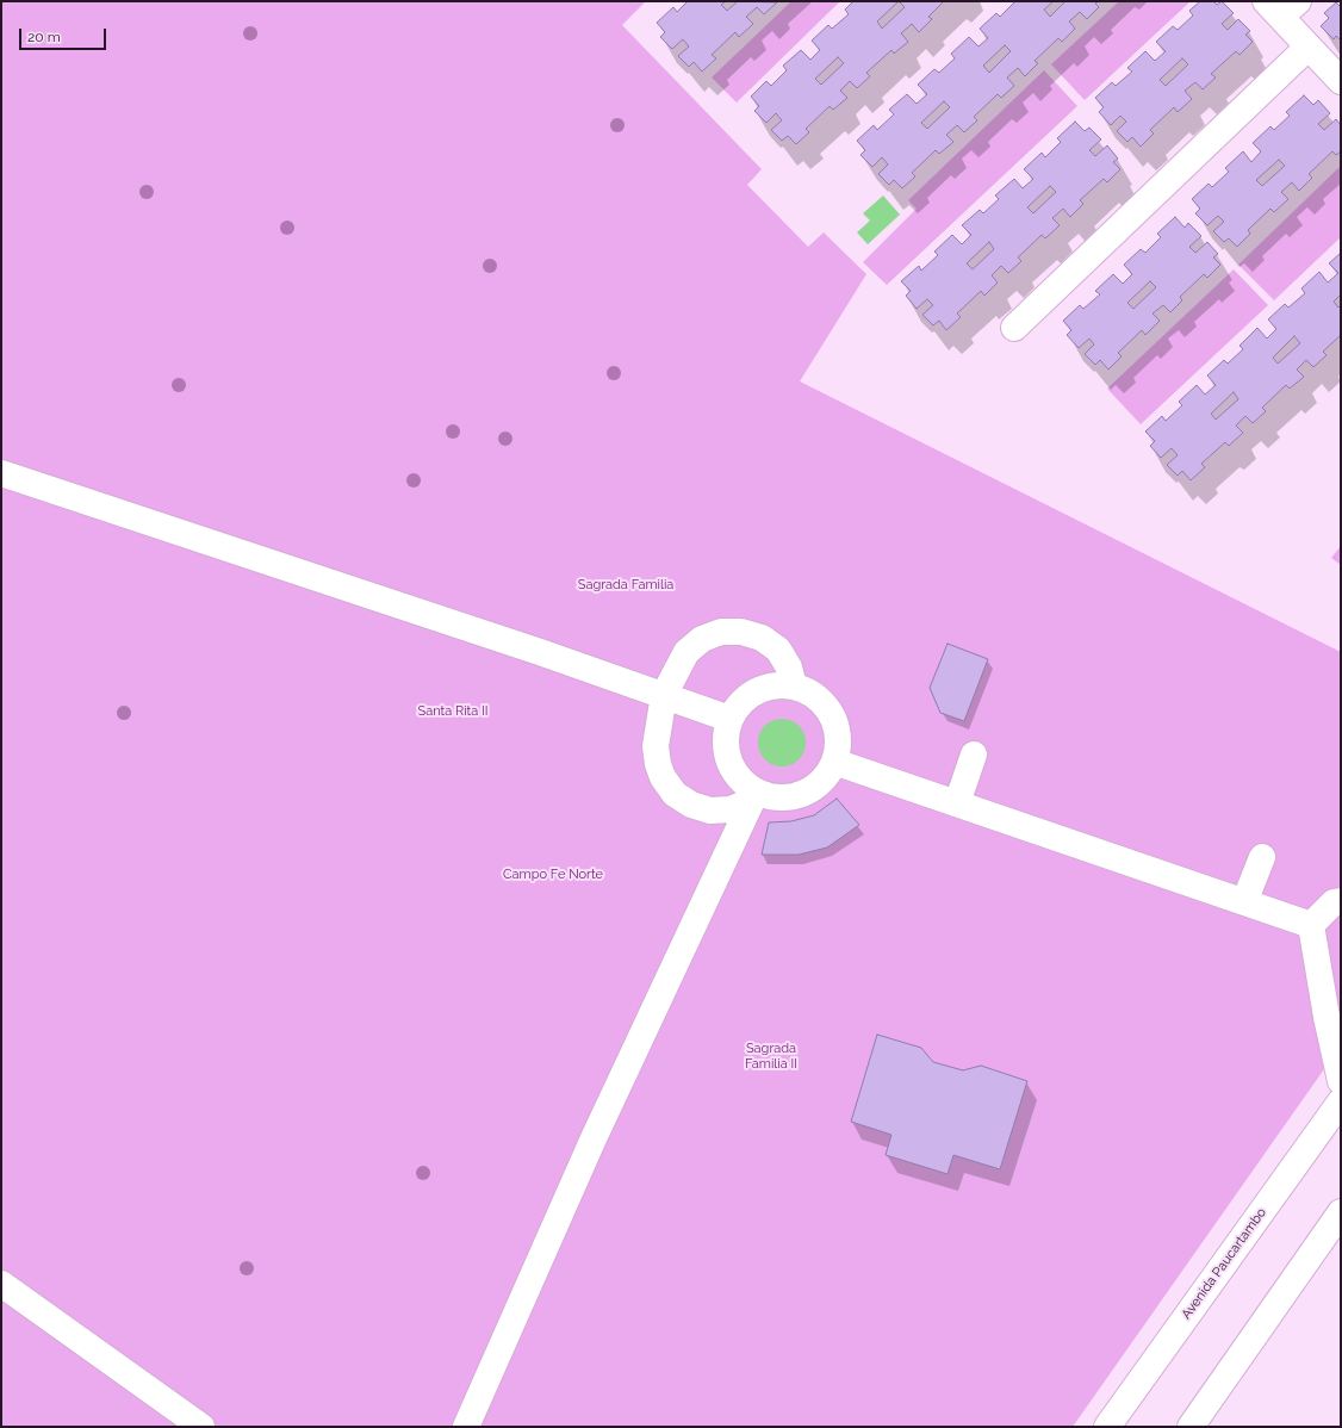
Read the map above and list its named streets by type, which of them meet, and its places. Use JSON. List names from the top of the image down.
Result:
{
  "streets": {
    "main road": ["Avenida Paucartambo"]
  },
  "parks": [
    "Sagrada Familia",
    "Santa Rita II",
    "Campo Fe Norte",
    "Sagrada Familia II"
  ],
  "scale_bar": "20 m"
}
